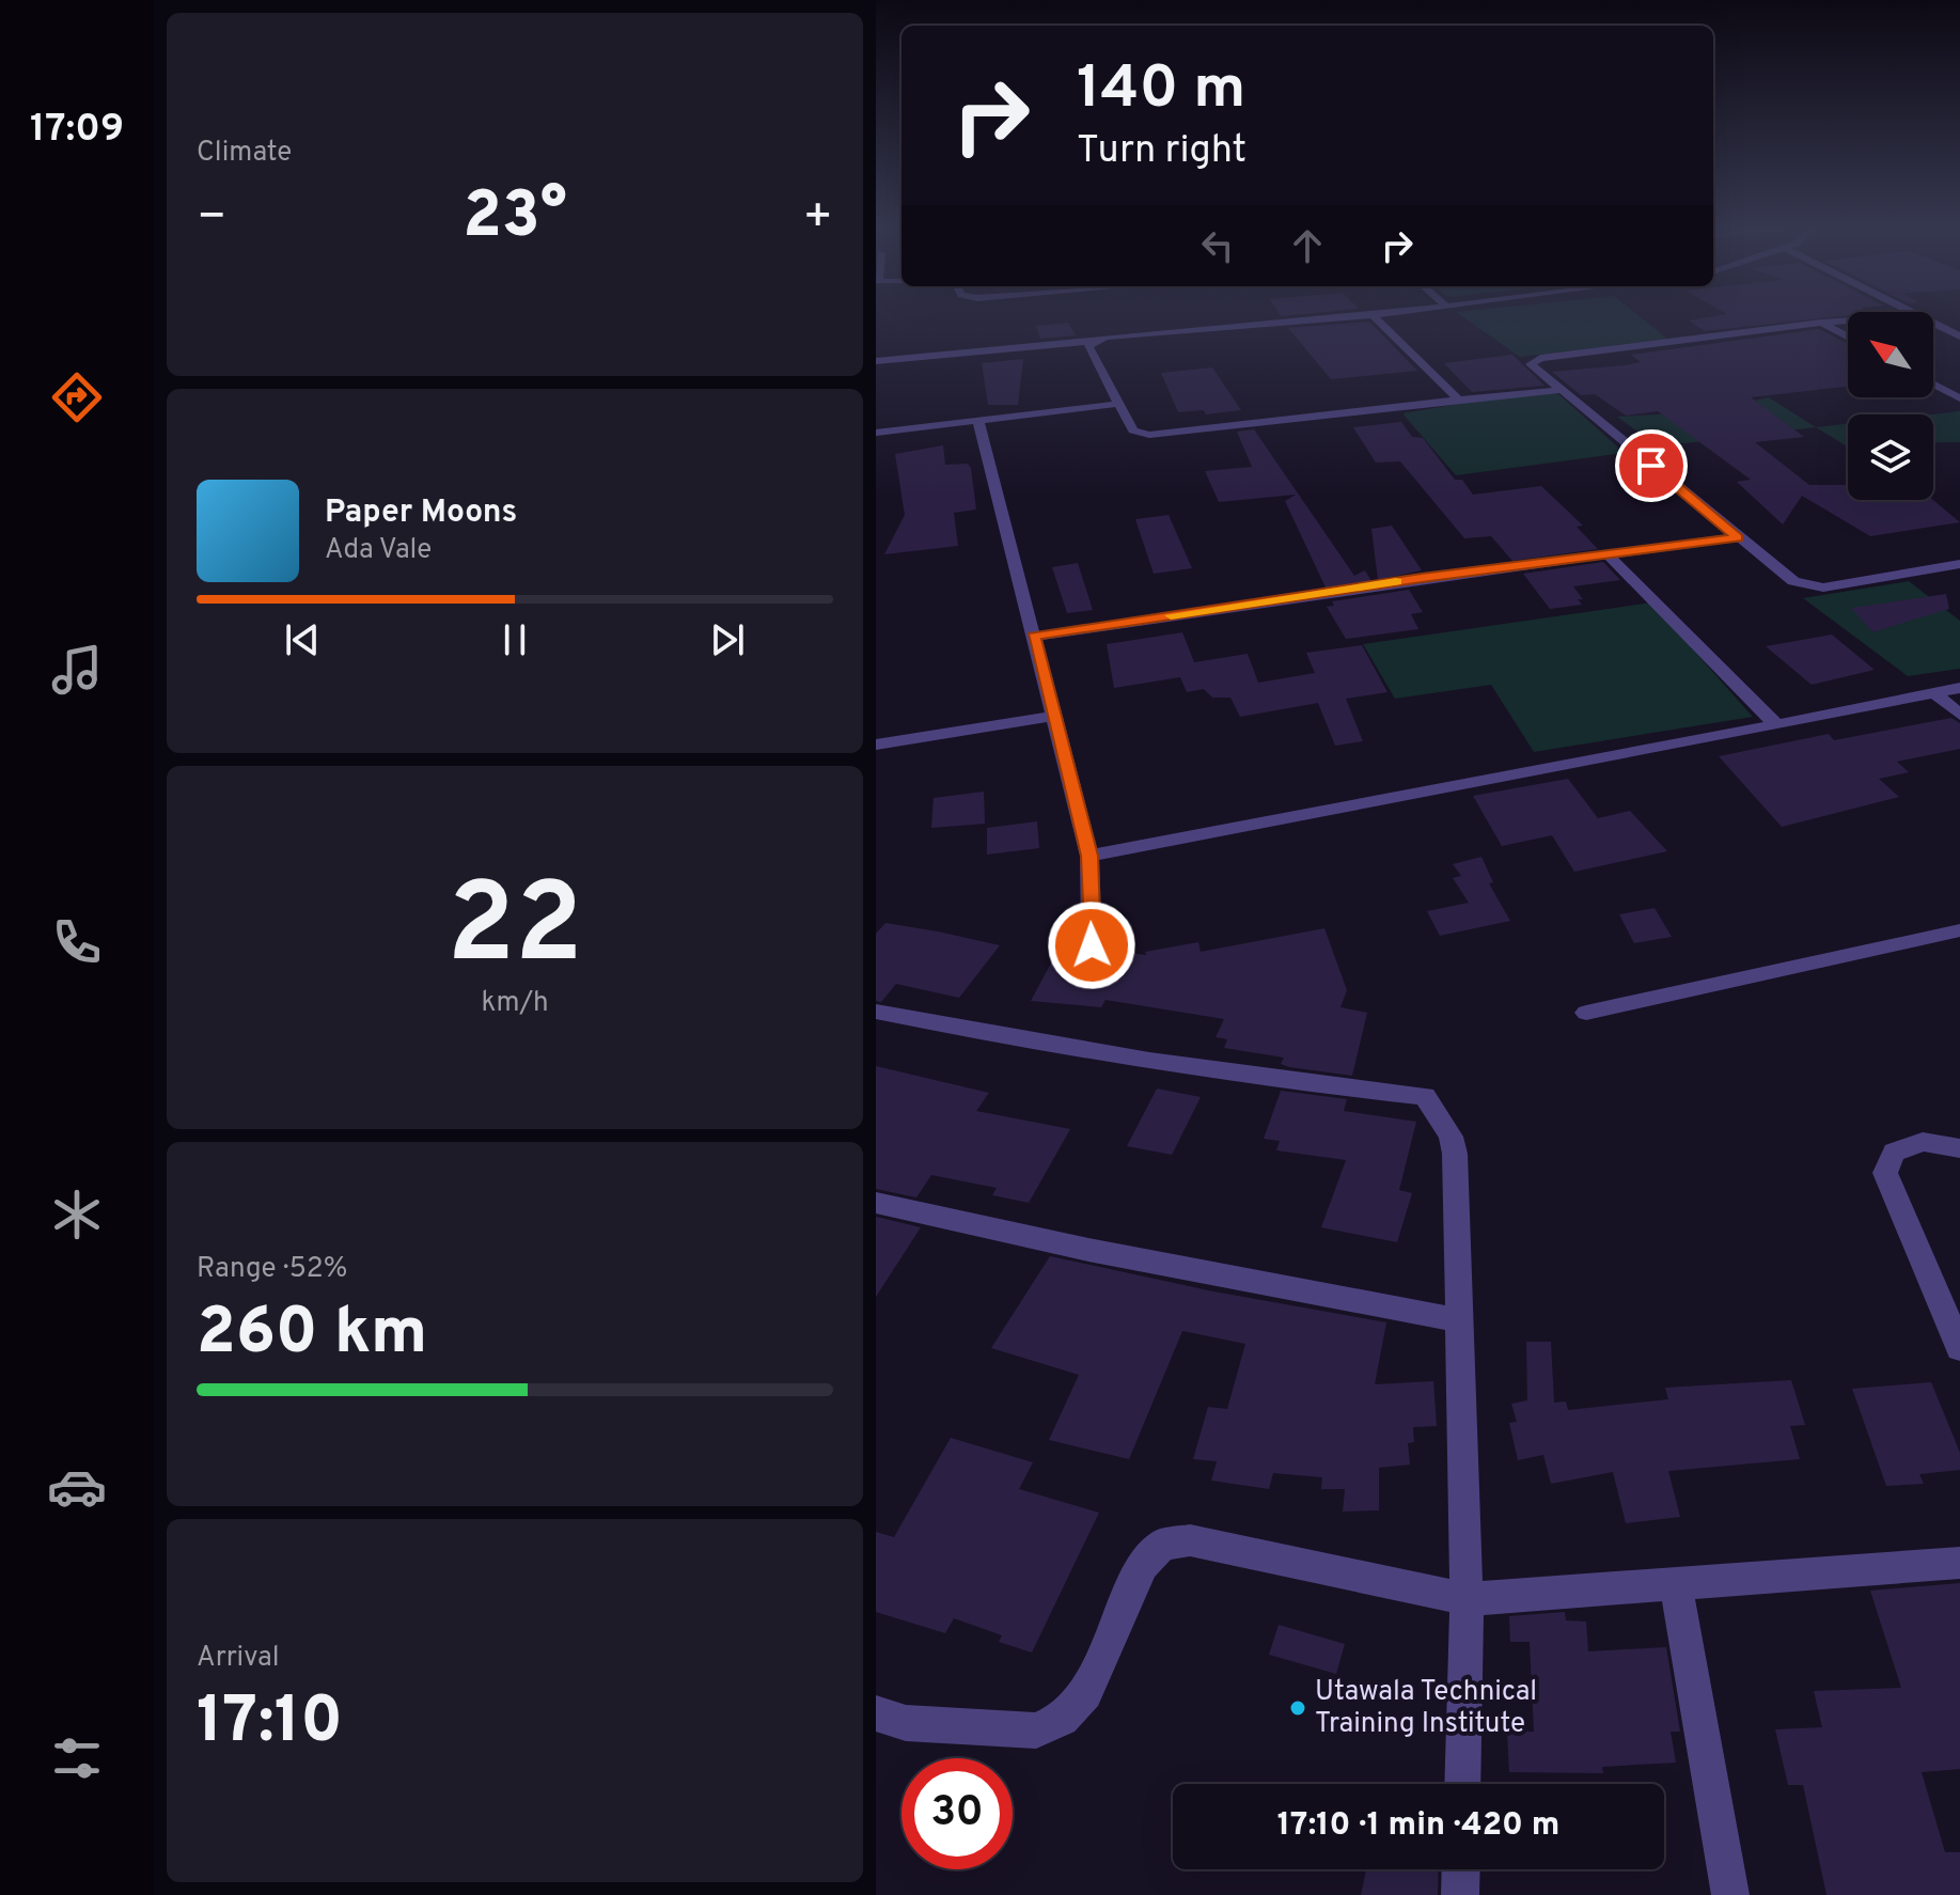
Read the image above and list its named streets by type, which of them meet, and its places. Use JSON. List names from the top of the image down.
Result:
{
  "places": ["Utawala Technical Training Institute"],
  "north": "top left",
  "page": {
    "tabs": "17:09",
    "tile": [
      "Climate",
      ["22", "km/h"],
      ["Range · 52%", "260 km"],
      ["Arrival", "17:10"]
    ],
    "turn": ["140 m", "Turn right"],
    "heat": ["−", "23°", "+"],
    "song": ["Paper Moons", "Ada Vale"],
    "limit": "30",
    "trip": "17:10 · 1 min · 420 m"
  }
}
